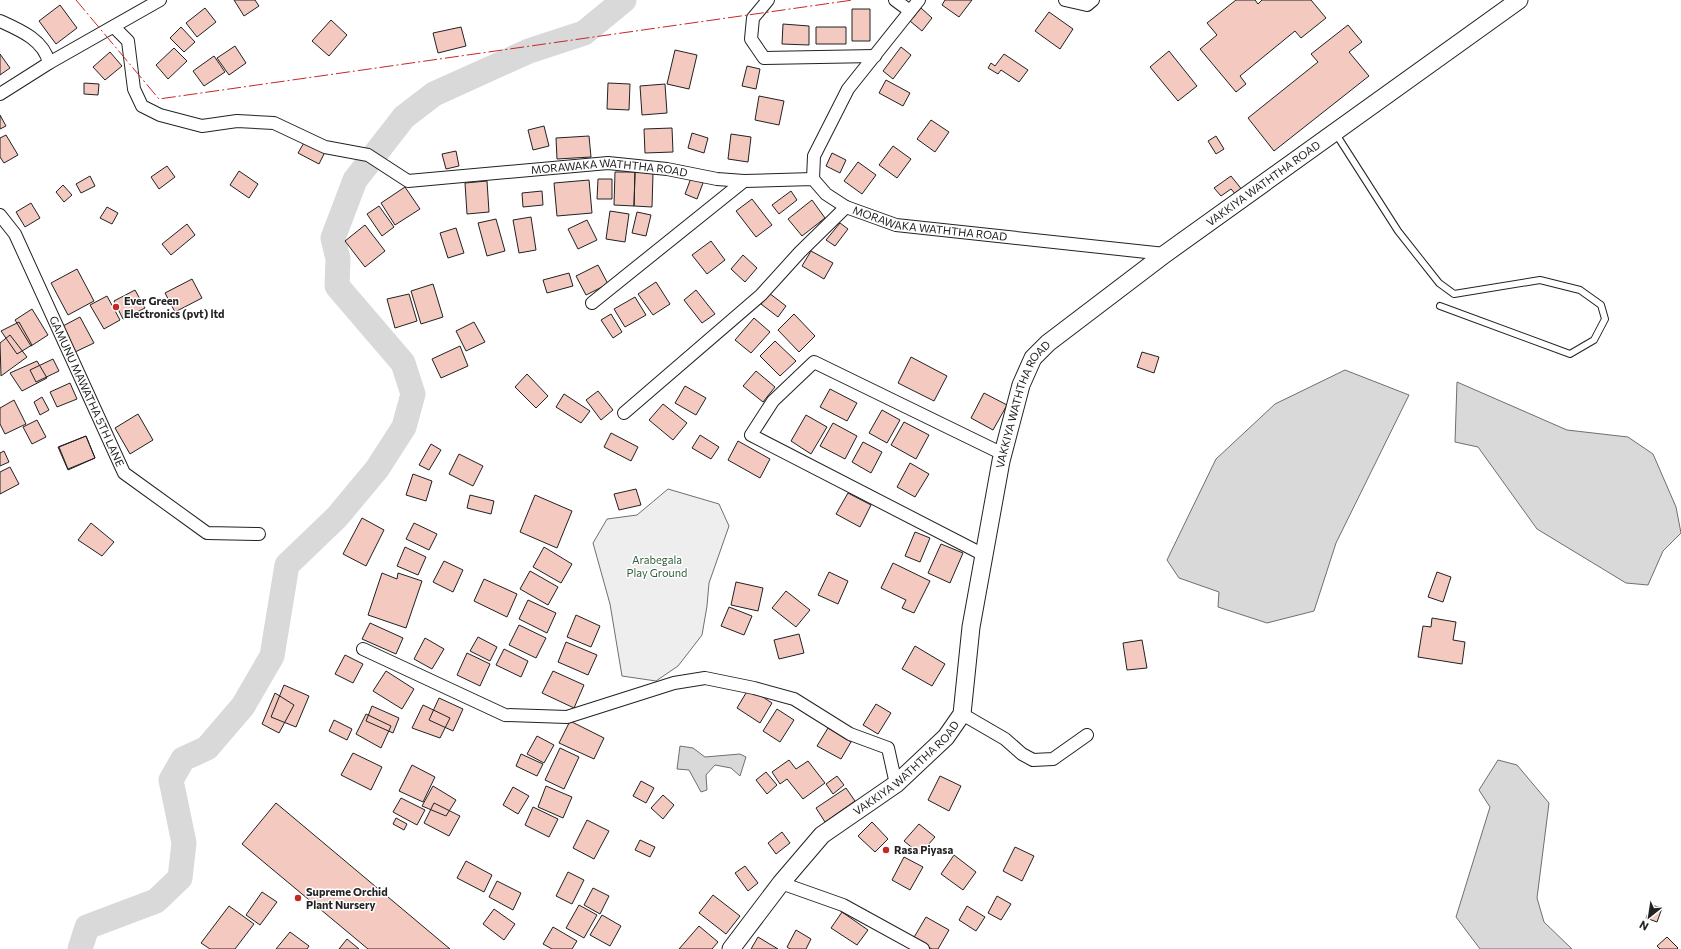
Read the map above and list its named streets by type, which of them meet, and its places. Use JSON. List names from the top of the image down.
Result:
{
  "streets": {
    "street": ["MORAWAKA WATHTHA ROAD", "VAKKIYA WATHTHA ROAD", "GAMUNU MAWATHA 5TH LANE"]
  },
  "crossings": [
    ["MORAWAKA WATHTHA ROAD", "VAKKIYA WATHTHA ROAD"]
  ],
  "parks": ["Arabegala Play Ground"],
  "places": ["Ever Green Electronics (pvt) ltd", "Rasa Piyasa", "Supreme Orchid Plant Nursery"],
  "north": "bottom left"
}
